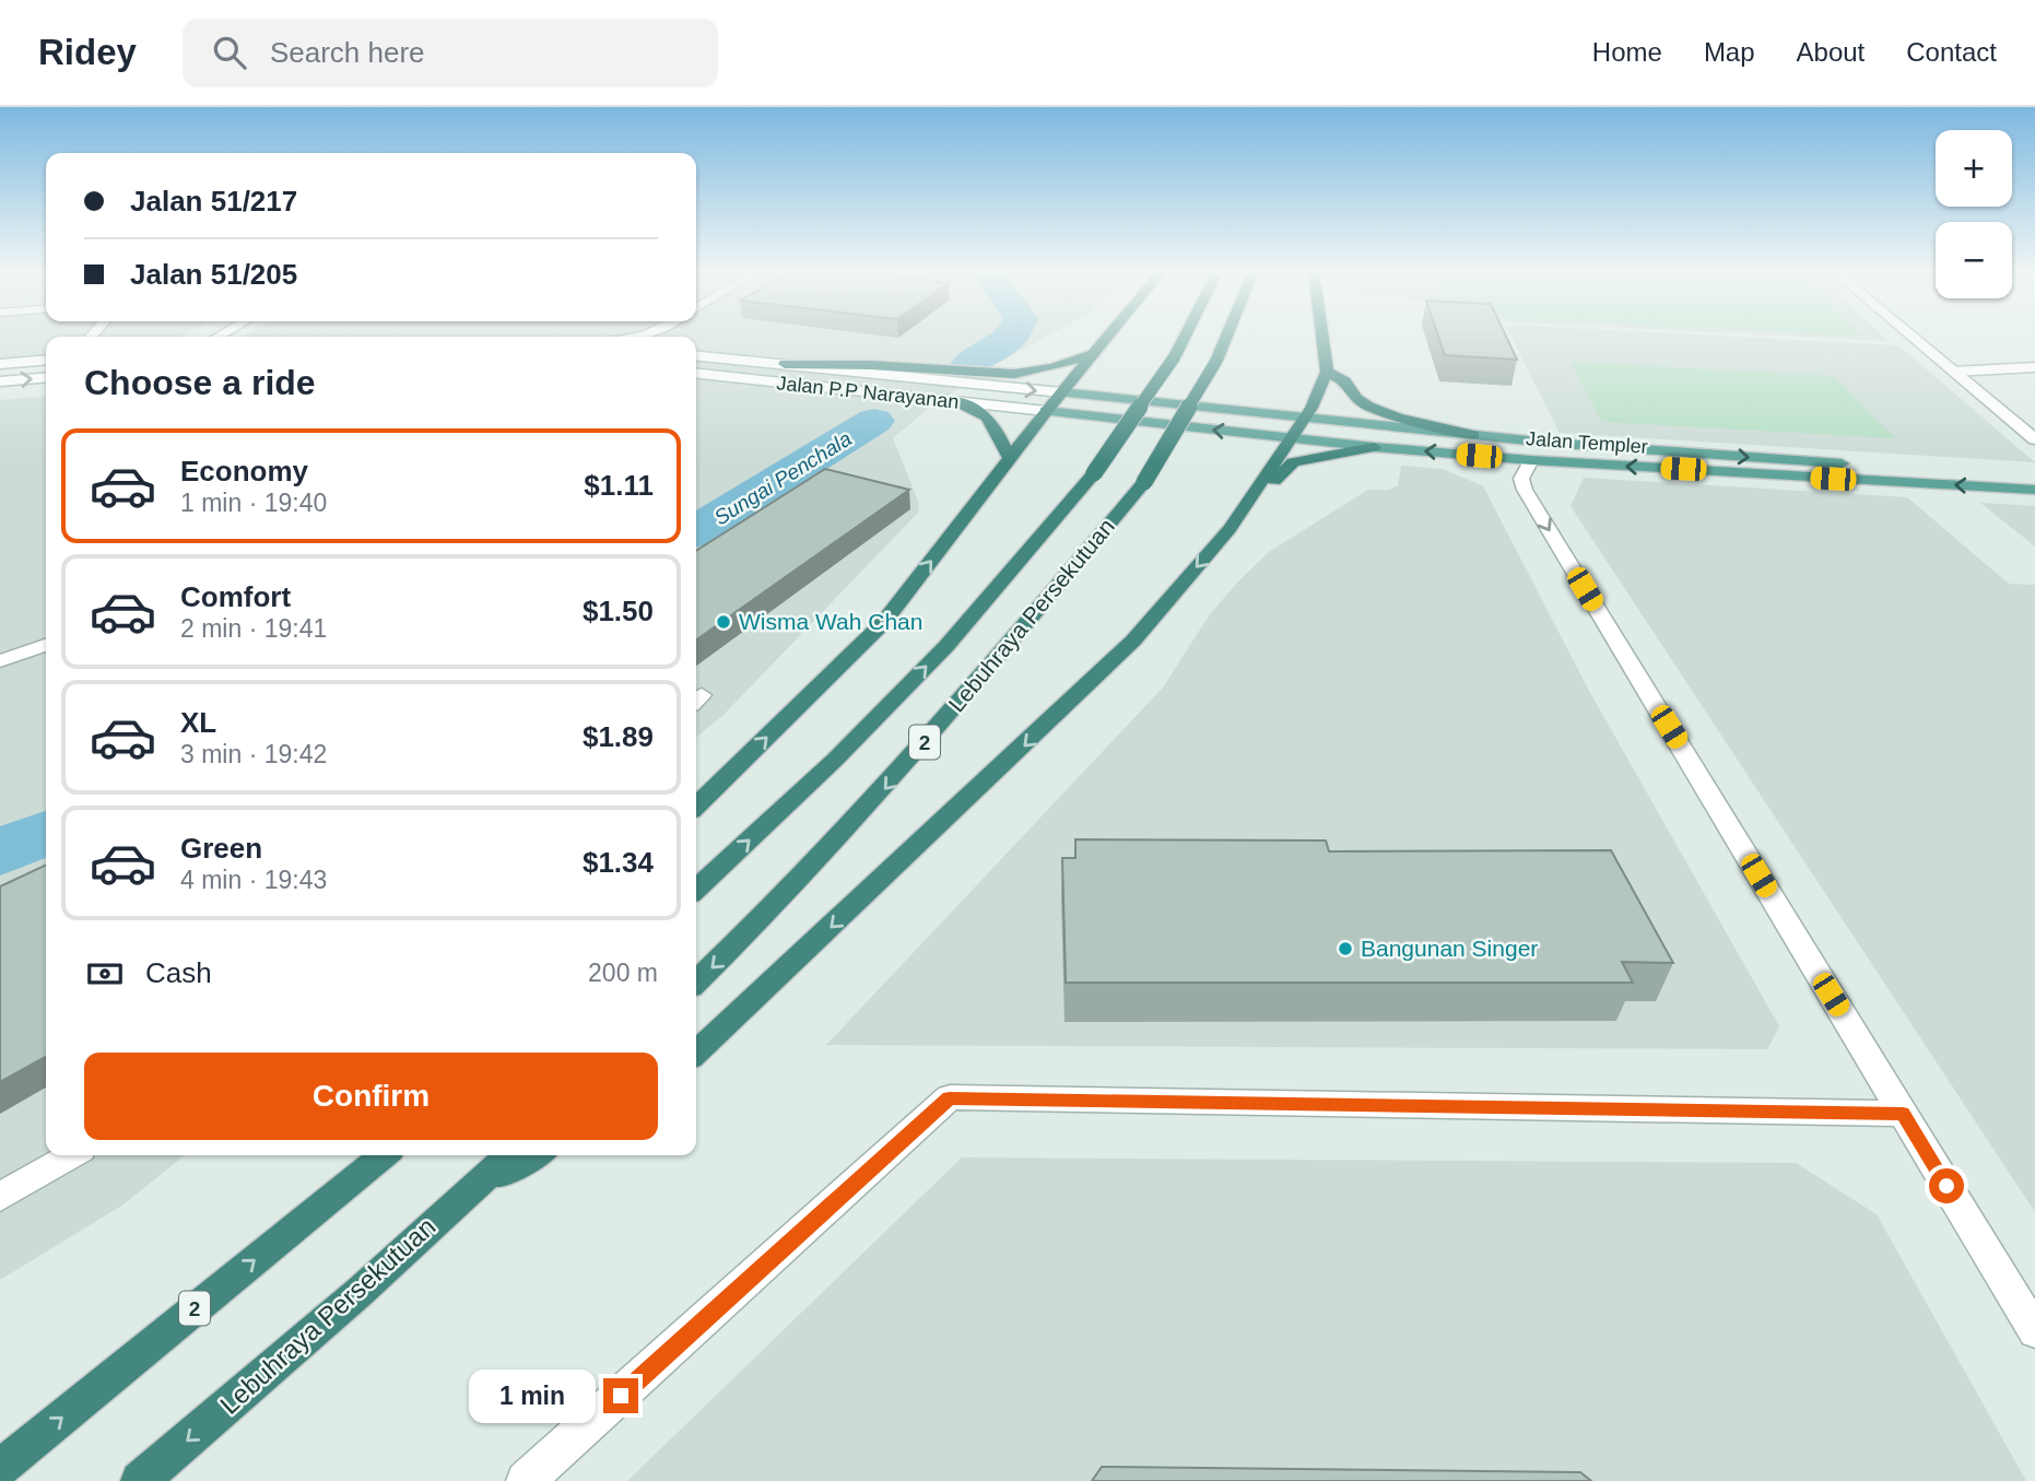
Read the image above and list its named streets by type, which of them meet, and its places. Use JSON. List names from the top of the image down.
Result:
{
  "streets": {
    "highway": ["Lebuhraya Persekutuan", "2"],
    "main road": ["Jalan Templer"],
    "street": ["Jalan P.P Narayanan"]
  },
  "crossings": [
    ["Jalan P.P Narayanan", "Jalan Templer"]
  ],
  "water": ["Sungai Penchala"],
  "places": ["Wisma Wah Chan", "Bangunan Singer"],
  "page": {
    "header": "Ridey",
    "search": "Search here",
    "nav": [
      "Home",
      "Map",
      "About",
      "Contact"
    ],
    "map_buttons": ["+", "−"],
    "banner": ["Jalan 51/217", "Jalan 51/205"],
    "heading": "Choose a ride",
    "list": [
      {
        "name": "Economy",
        "note": "1 min · 19:40",
        "value": "$1.11"
      },
      {
        "name": "Comfort",
        "note": "2 min · 19:41",
        "value": "$1.50"
      },
      {
        "name": "XL",
        "note": "3 min · 19:42",
        "value": "$1.89"
      },
      {
        "name": "Green",
        "note": "4 min · 19:43",
        "value": "$1.34"
      }
    ],
    "pay": ["Cash", "200 m"],
    "buttons": "Confirm",
    "bubble": "1 min"
  }
}
